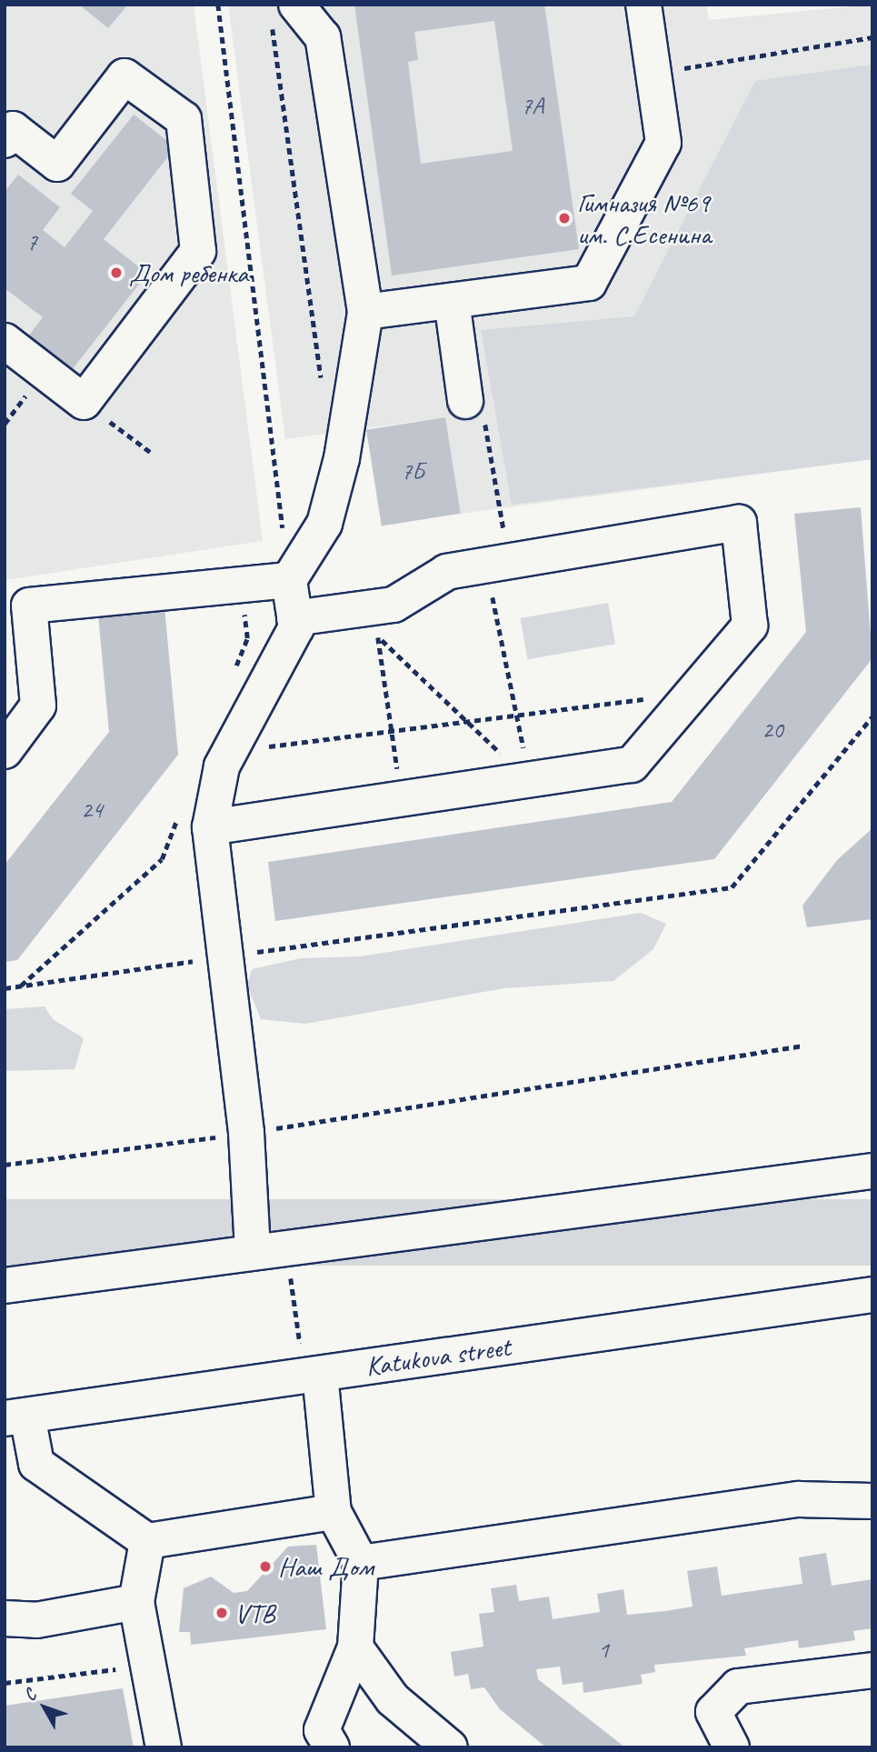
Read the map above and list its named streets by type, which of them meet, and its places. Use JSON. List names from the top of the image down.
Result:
{
  "streets": {
    "main road": ["Katukova street"]
  },
  "places": [
    "Гимназия №69 им. С.Есенина",
    "Дом ребенка",
    "Наш Дом",
    "VTB"
  ],
  "house_numbers": [
    "7А",
    "7",
    "7Б",
    "20",
    "24",
    "1"
  ],
  "north": "top left"
}
